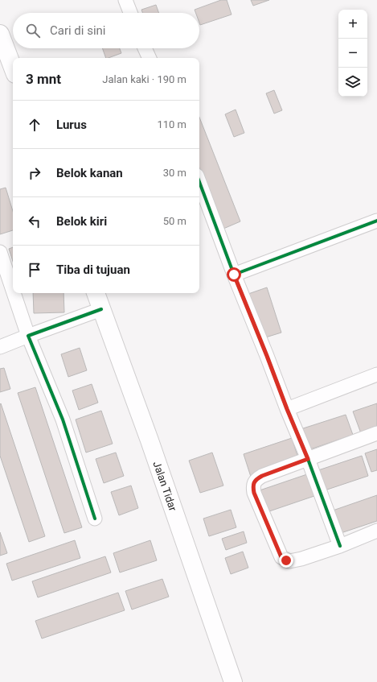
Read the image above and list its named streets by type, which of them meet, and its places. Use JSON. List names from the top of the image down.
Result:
{
  "streets": {
    "main road": ["Jalan Tidar"]
  },
  "page": {
    "map_buttons": ["+", "−"],
    "search": "Cari di sini",
    "heading": ["3 mnt", "Jalan kaki · 190 m"],
    "list": [
      ["Lurus", "110 m"],
      ["Belok kanan", "30 m"],
      ["Belok kiri", "50 m"],
      "Tiba di tujuan"
    ]
  }
}
